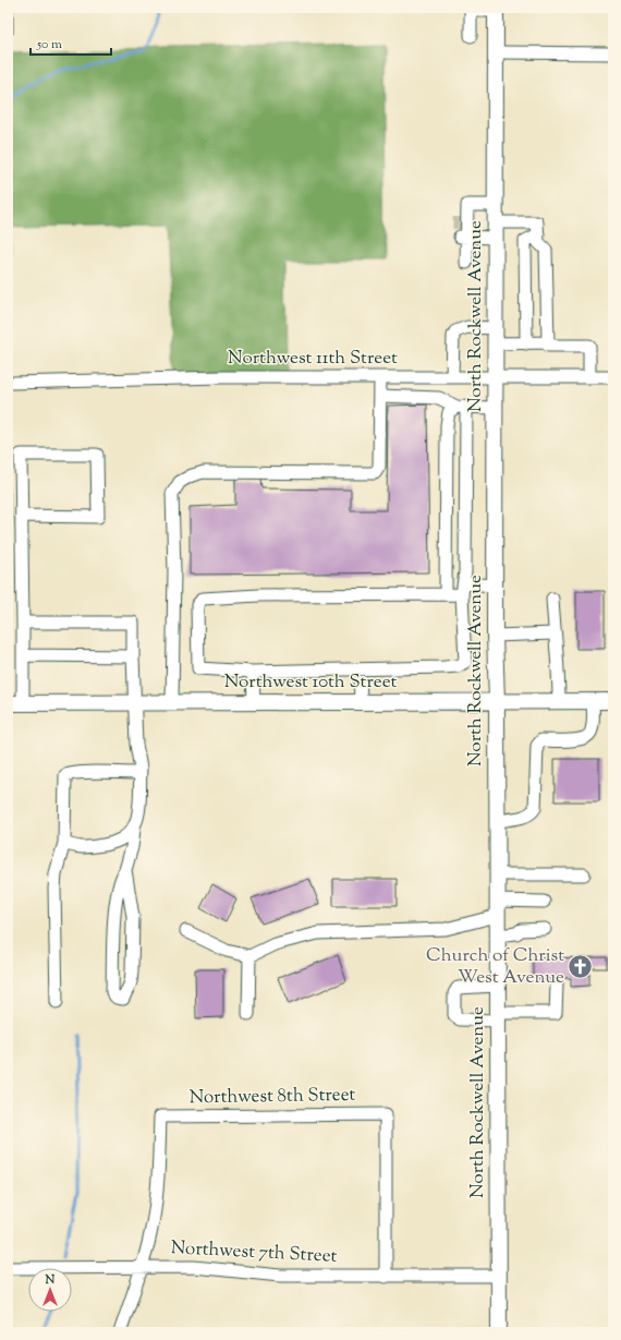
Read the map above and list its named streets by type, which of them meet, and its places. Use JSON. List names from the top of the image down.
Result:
{
  "streets": {
    "main road": ["North Rockwell Avenue", "Northwest 10th Street"],
    "street": ["Northwest 11th Street", "Northwest 8th Street", "Northwest 7th Street"]
  },
  "crossings": [
    ["North Rockwell Avenue", "Northwest 11th Street"],
    ["North Rockwell Avenue", "Northwest 10th Street"],
    ["North Rockwell Avenue", "Northwest 7th Street"],
    ["Northwest 8th Street", "Northwest 7th Street"]
  ],
  "places": {
    "church": ["Church of Christ West Avenue"]
  },
  "scale_bar": "50 m",
  "north": "top"
}
